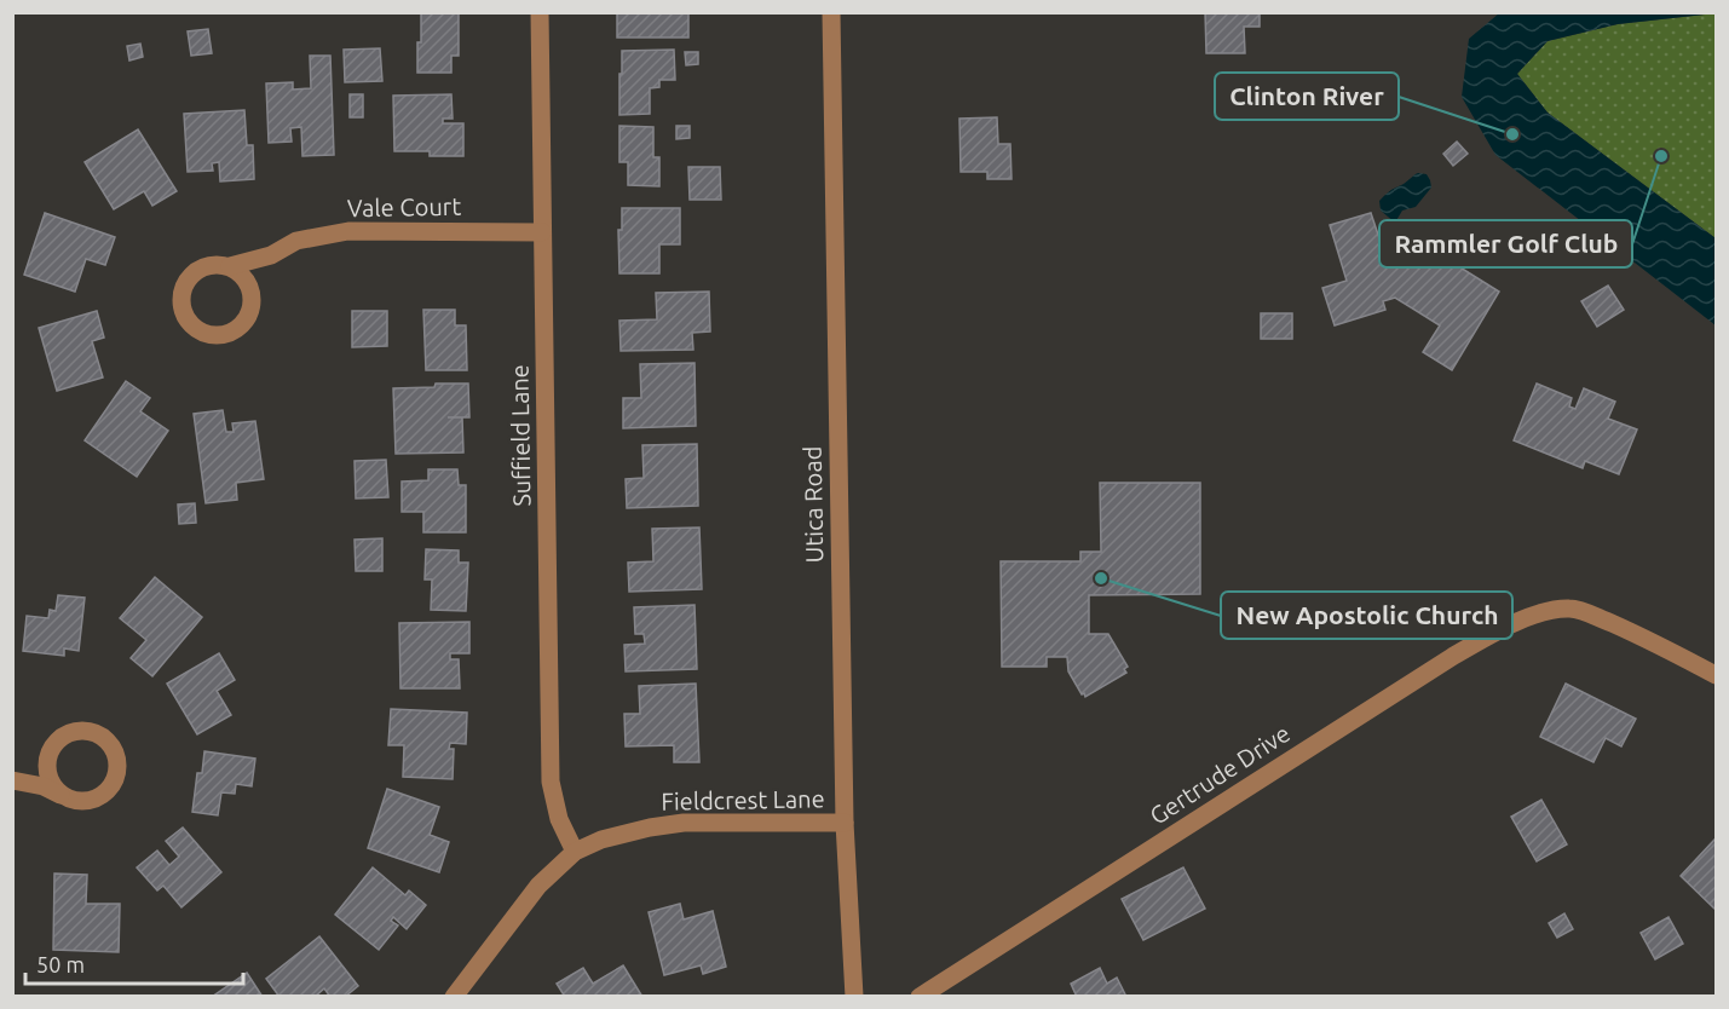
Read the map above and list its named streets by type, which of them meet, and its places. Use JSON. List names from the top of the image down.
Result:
{
  "streets": {
    "street": [
      "Vale Court",
      "Suffield Lane",
      "Utica Road",
      "Gertrude Drive",
      "Fieldcrest Lane"
    ]
  },
  "crossings": [
    ["Vale Court", "Suffield Lane"],
    ["Suffield Lane", "Fieldcrest Lane"],
    ["Utica Road", "Fieldcrest Lane"]
  ],
  "places": ["Clinton River", "Rammler Golf Club", "New Apostolic Church"],
  "scale_bar": "50 m"
}
